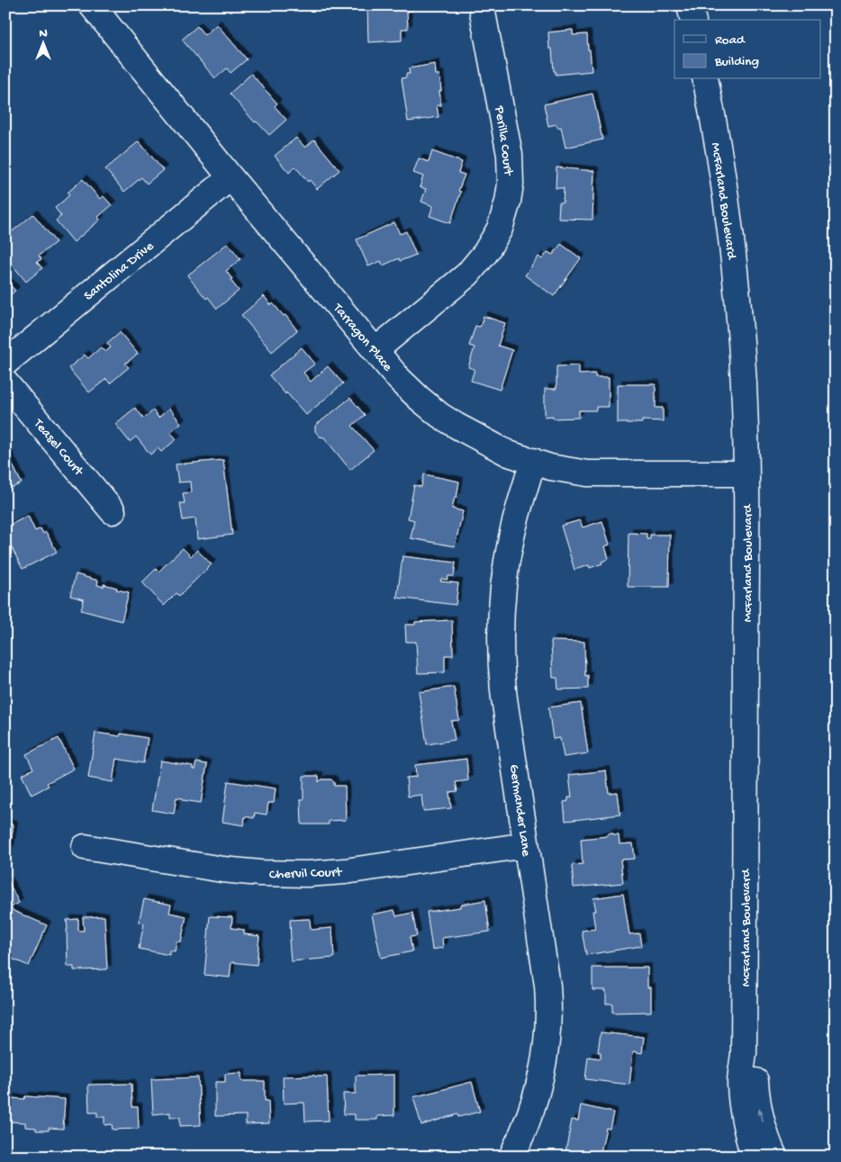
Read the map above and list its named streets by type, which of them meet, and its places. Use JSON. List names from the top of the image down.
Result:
{
  "streets": {
    "street": [
      "Perilla Court",
      "McFarland Boulevard",
      "Santolina Drive",
      "Tarragon Place",
      "Teasel Court",
      "Germander Lane",
      "Chervil Court"
    ]
  },
  "crossings": [
    ["Perilla Court", "Tarragon Place"],
    ["McFarland Boulevard", "Tarragon Place"],
    ["Santolina Drive", "Tarragon Place"],
    ["Tarragon Place", "Germander Lane"],
    ["Germander Lane", "Chervil Court"]
  ],
  "legend": ["Road", "Building"],
  "north": "top"
}
